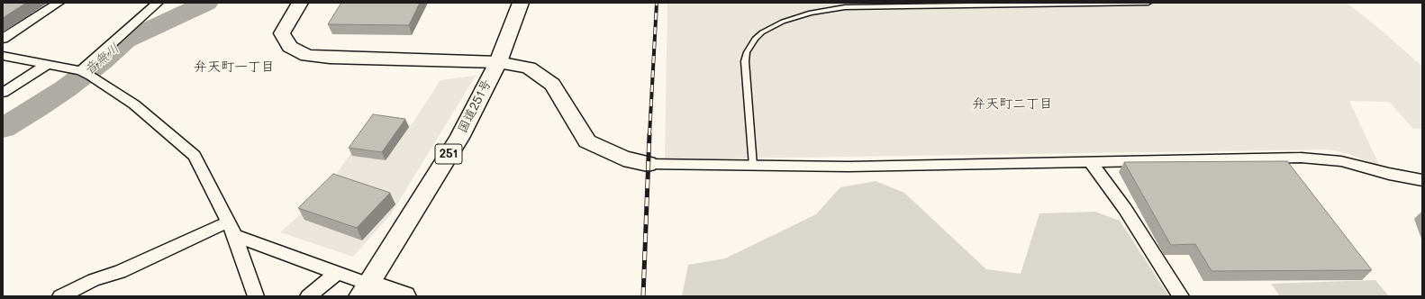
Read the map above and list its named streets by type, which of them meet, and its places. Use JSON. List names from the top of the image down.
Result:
{
  "streets": {
    "main road": ["国道251号", "251"]
  },
  "districts": ["弁天町一丁目", "弁天町二丁目"],
  "water": ["音無川"]
}
